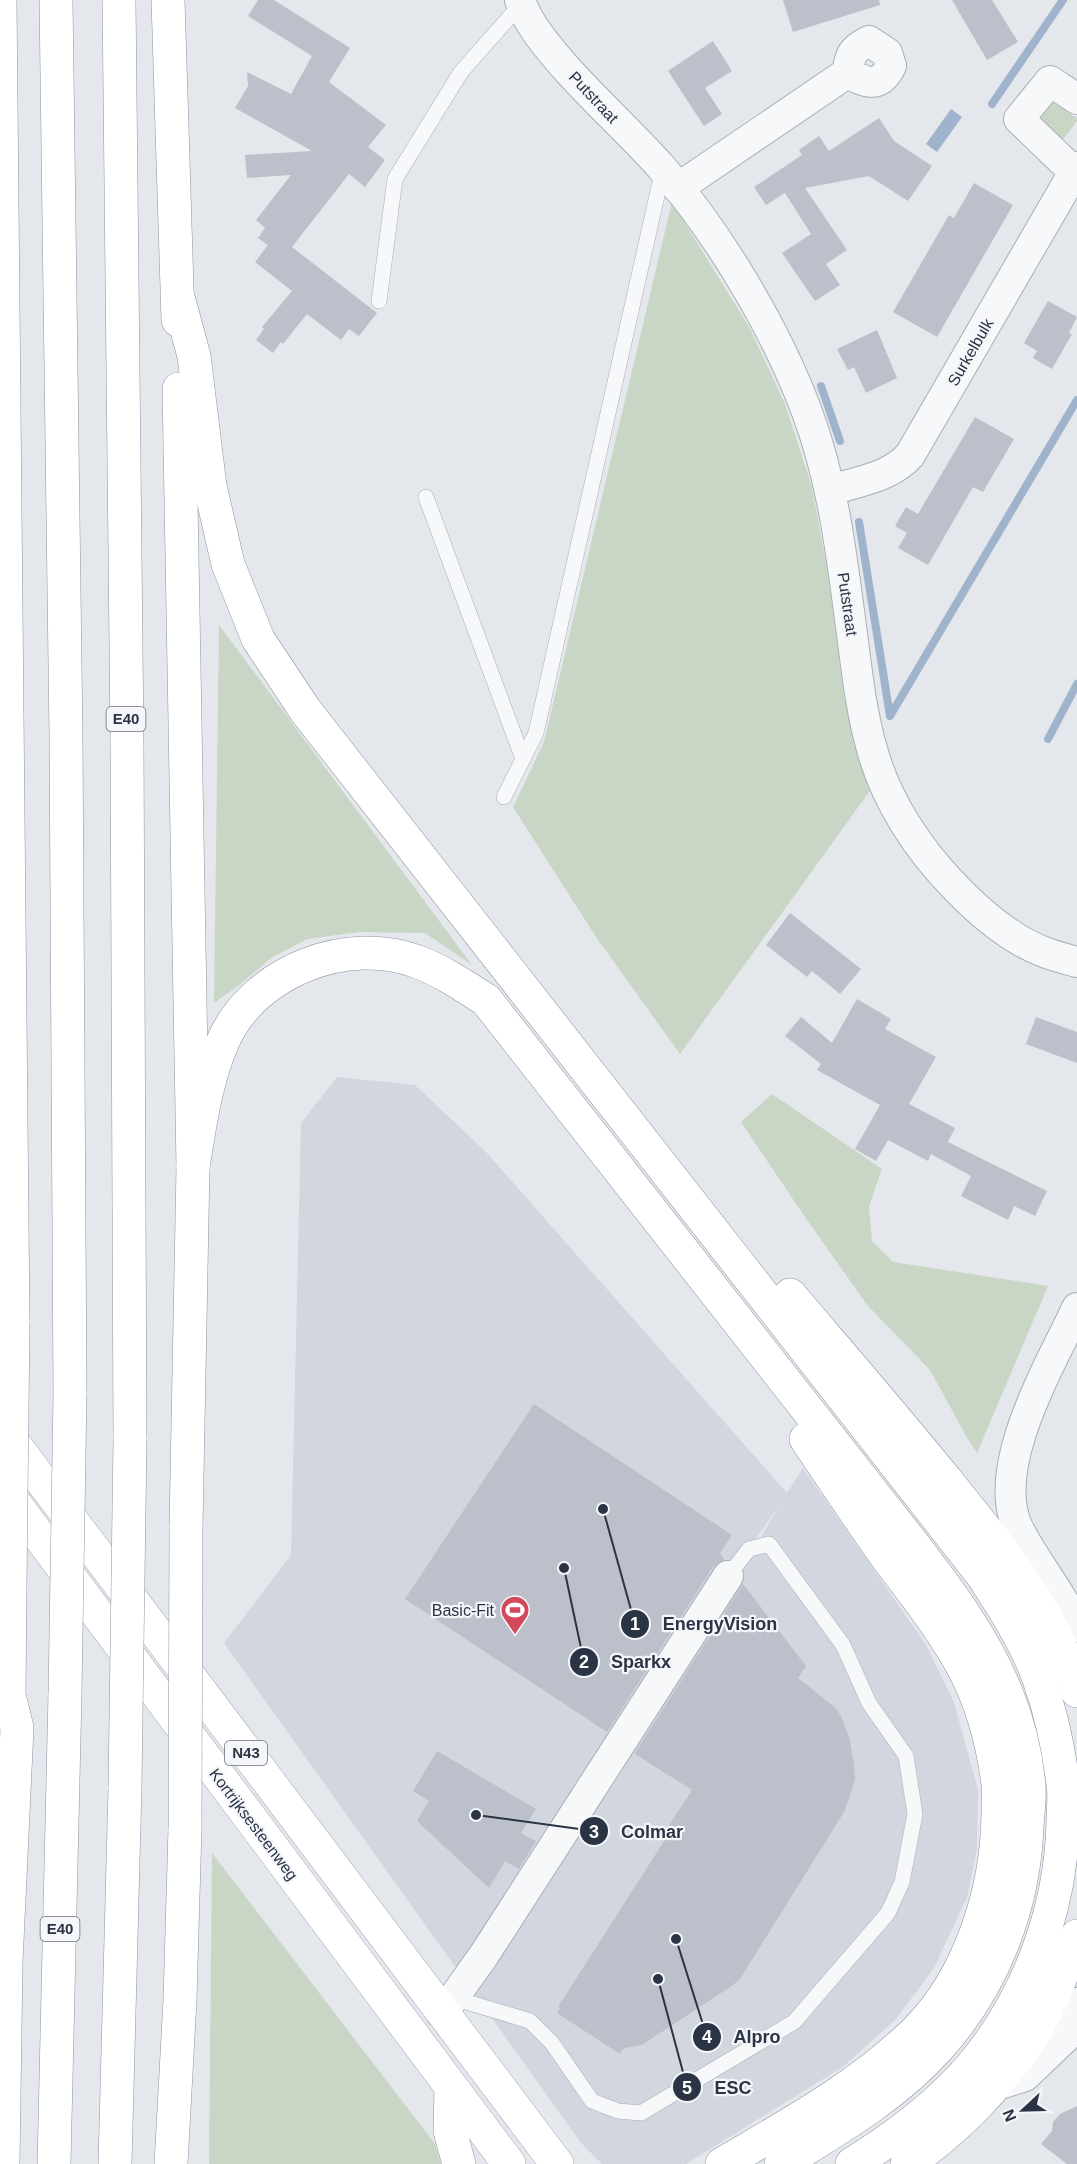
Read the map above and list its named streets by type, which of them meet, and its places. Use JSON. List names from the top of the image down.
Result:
{
  "streets": {
    "main road": ["E40", "N43", "Kortrijksesteenweg"],
    "street": ["Putstraat", "Surkelbulk"]
  },
  "crossings": [
    ["Putstraat", "Surkelbulk"]
  ],
  "places": {
    "other": [
      "EnergyVision",
      "Sparkx",
      "Colmar",
      "Alpro",
      "ESC"
    ],
    "sports": ["Basic-Fit"]
  },
  "north": "left"
}
